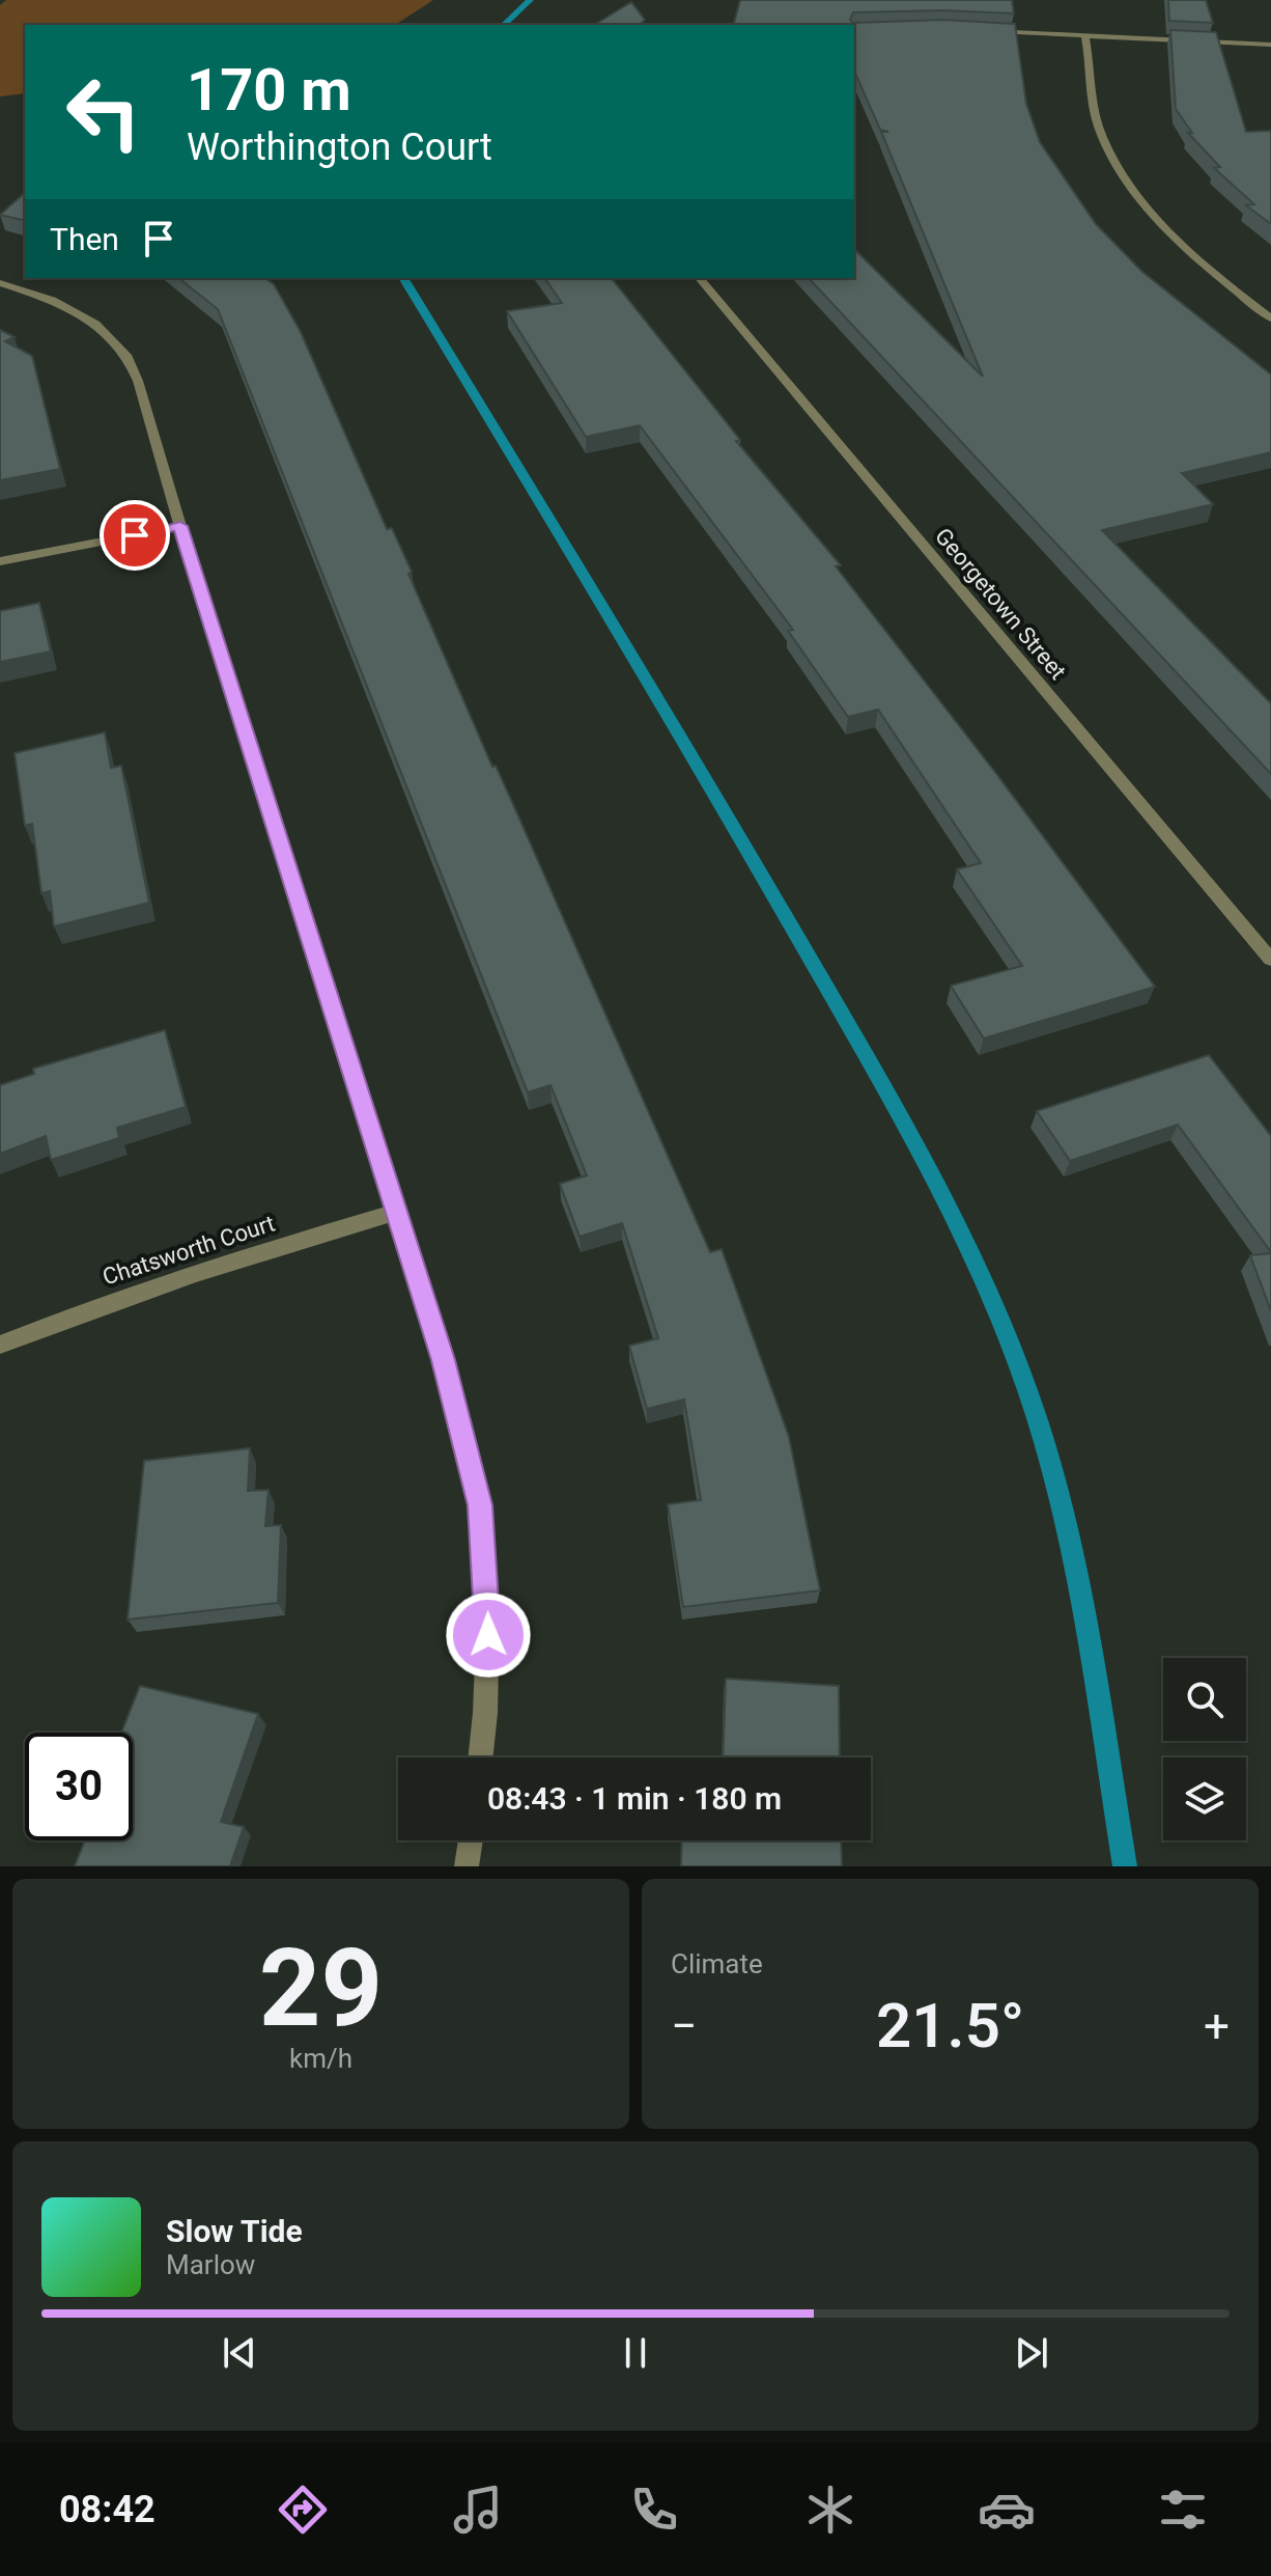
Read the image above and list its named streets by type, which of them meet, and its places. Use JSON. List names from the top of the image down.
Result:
{
  "streets": {
    "street": ["Georgetown Street", "Chatsworth Court"]
  },
  "page": {
    "turn": ["170 m", "Worthington Court"],
    "then": "Then",
    "limit": "30",
    "trip": "08:43 · 1 min · 180 m",
    "tile": [
      ["29", "km/h"],
      "Climate"
    ],
    "heat": ["−", "21.5°", "+"],
    "song": ["Slow Tide", "Marlow"],
    "tabs": "08:42"
  }
}
